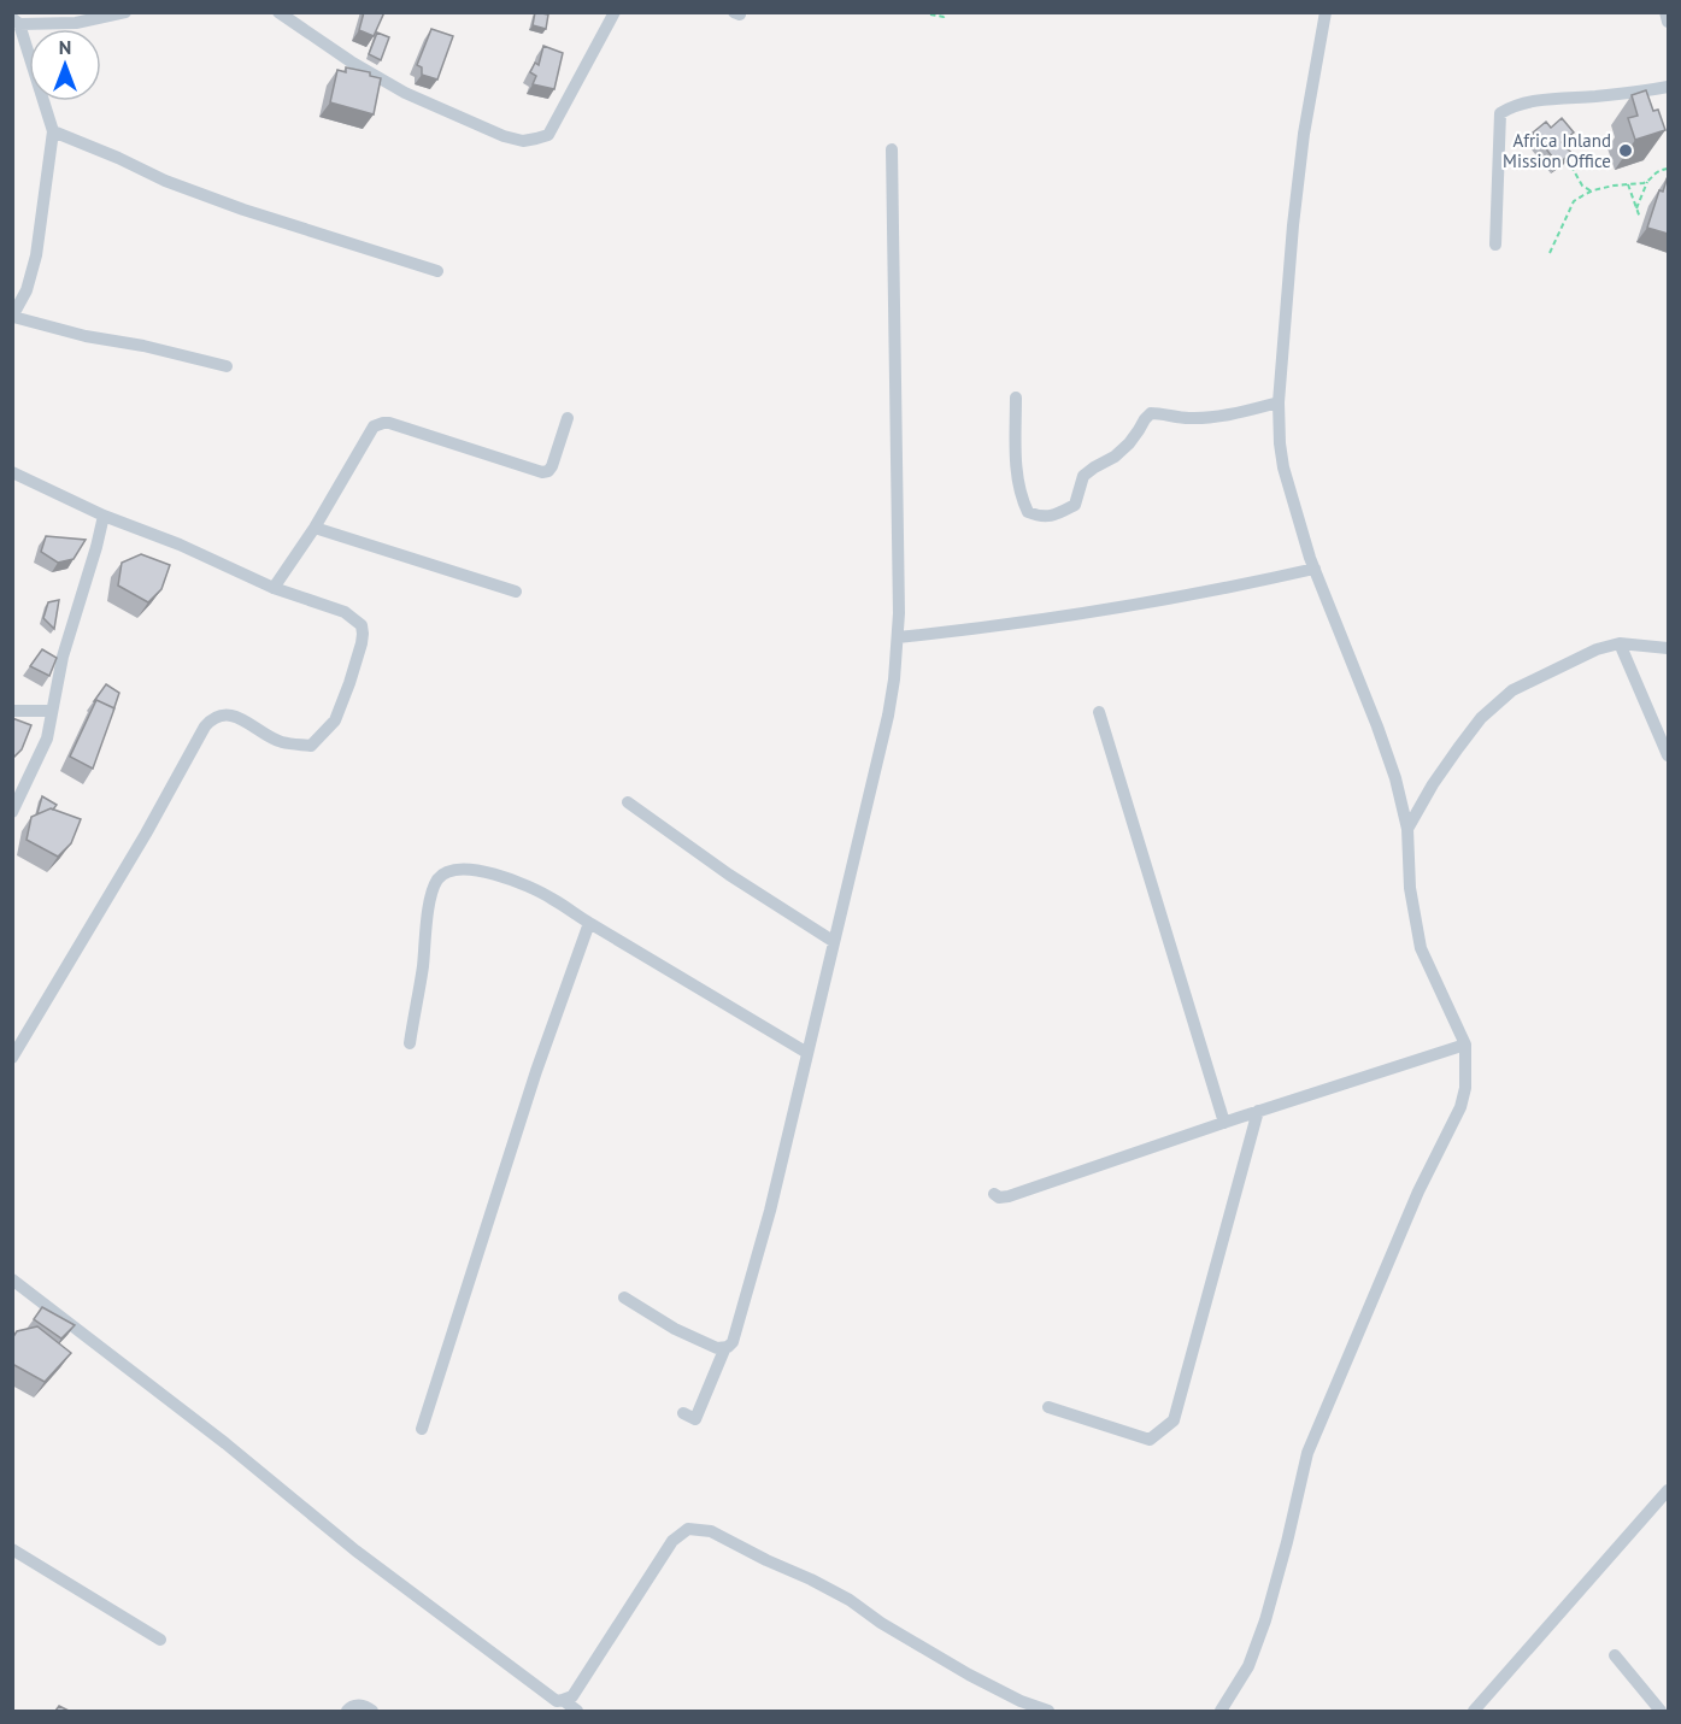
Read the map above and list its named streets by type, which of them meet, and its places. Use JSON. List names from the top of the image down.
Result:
{
  "places": ["Africa Inland Mission Office"],
  "north": "top"
}
